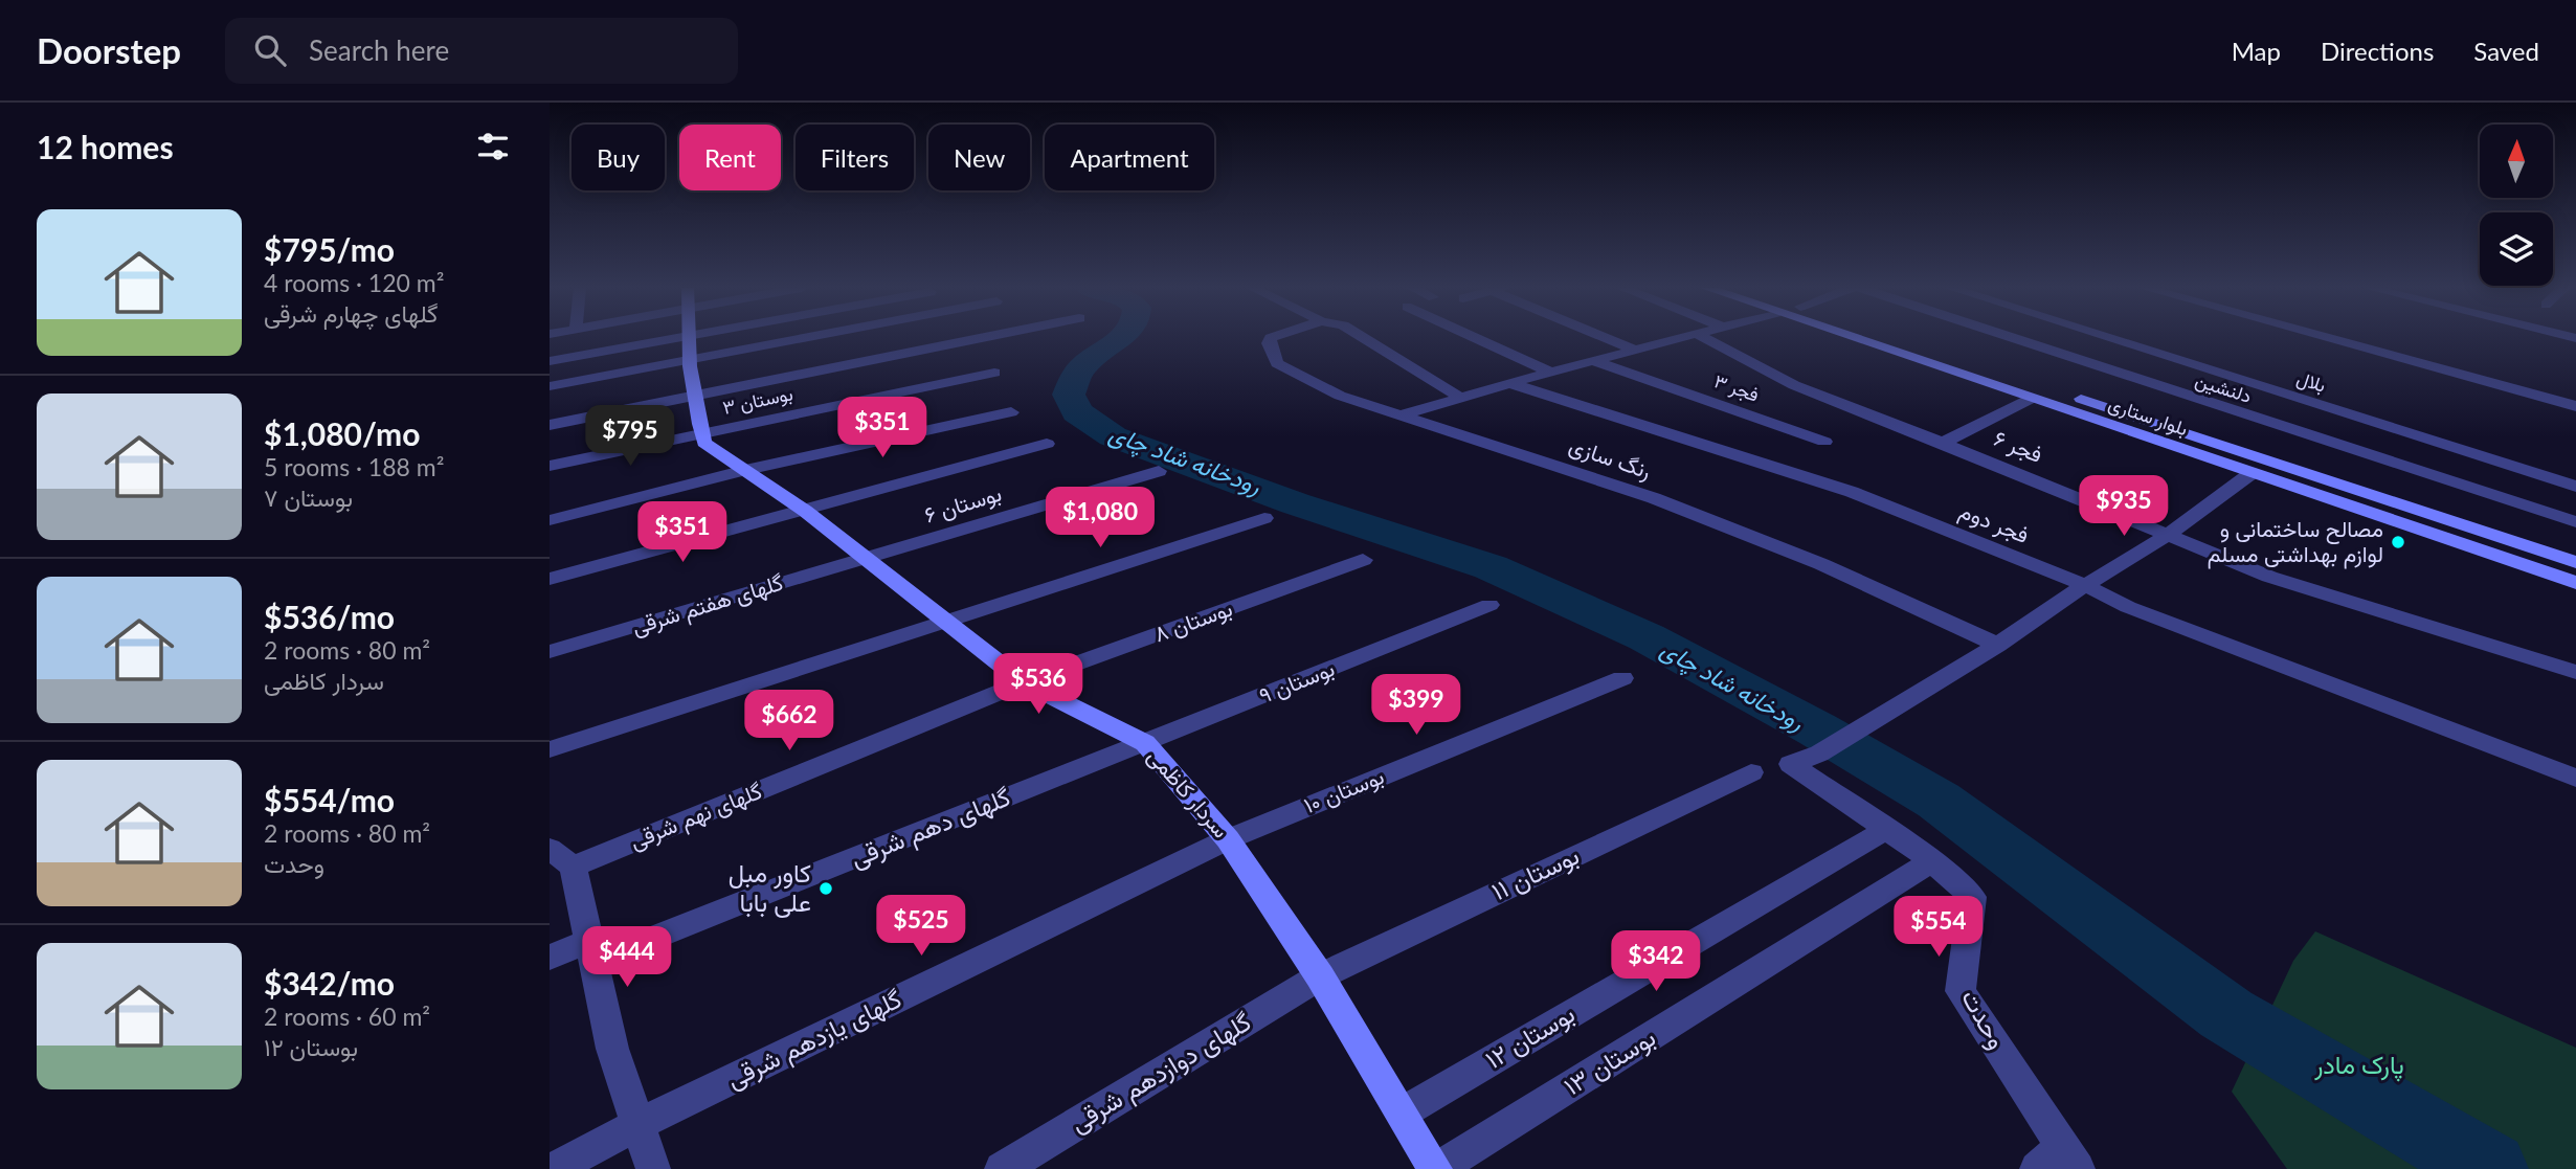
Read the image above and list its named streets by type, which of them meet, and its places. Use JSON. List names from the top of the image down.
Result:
{
  "streets": {
    "main road": ["بلوار ستاری", "سردار کاظمی"],
    "street": [
      "بلال",
      "فجر ۳",
      "دلنشین",
      "بوستان ۳",
      "فجر ۶",
      "رنگ سازی",
      "بوستان ۶",
      "فجر دوم",
      "گلهای هفتم شرقی",
      "بوستان ۸",
      "بوستان ۹",
      "بوستان ۱۰",
      "گلهای نهم شرقی",
      "گلهای دهم شرقی",
      "بوستان ۱۱",
      "وحدت",
      "بوستان ۱۲",
      "گلهای یازدهم شرقی",
      "بوستان ۱۳",
      "گلهای دوازدهم شرقی"
    ]
  },
  "crossings": [
    ["بوستان ۳", "سردار کاظمی"],
    ["رنگ سازی", "وحدت"],
    ["بوستان ۶", "گلهای هفتم شرقی"],
    ["بوستان ۶", "سردار کاظمی"],
    ["گلهای هفتم شرقی", "سردار کاظمی"],
    ["بوستان ۸", "سردار کاظمی"],
    ["بوستان ۸", "گلهای نهم شرقی"],
    ["بوستان ۹", "سردار کاظمی"],
    ["بوستان ۹", "گلهای دهم شرقی"],
    ["بوستان ۱۰", "سردار کاظمی"],
    ["بوستان ۱۰", "گلهای یازدهم شرقی"],
    ["سردار کاظمی", "گلهای نهم شرقی"],
    ["سردار کاظمی", "گلهای دهم شرقی"],
    ["سردار کاظمی", "بوستان ۱۱"],
    ["سردار کاظمی", "بوستان ۱۲"],
    ["سردار کاظمی", "گلهای یازدهم شرقی"],
    ["سردار کاظمی", "بوستان ۱۳"],
    ["سردار کاظمی", "گلهای دوازدهم شرقی"],
    ["بوستان ۱۱", "گلهای دوازدهم شرقی"],
    ["وحدت", "بوستان ۱۲"],
    ["وحدت", "بوستان ۱۳"]
  ],
  "water": ["رودخانه شاد چای"],
  "parks": ["پارک مادر"],
  "places": ["مصالح ساختمانی و لوازم بهداشتی مسلم", "کاور مبل علی بابا"],
  "north": "top",
  "page": {
    "header": "Doorstep",
    "search": "Search here",
    "nav": ["Map", "Directions", "Saved"],
    "heading": "12 homes",
    "chip": [
      "Buy",
      "Rent",
      "Filters",
      "New",
      "Apartment"
    ],
    "list": [
      {
        "name": "$795/mo",
        "note": "4 rooms · 120 m² · گلهای چهارم شرقی"
      },
      {
        "name": "$1,080/mo",
        "note": "5 rooms · 188 m² · بوستان ۷"
      },
      {
        "name": "$536/mo",
        "note": "2 rooms · 80 m² · سردار کاظمی"
      },
      {
        "name": "$554/mo",
        "note": "2 rooms · 80 m² · وحدت"
      },
      {
        "name": "$342/mo",
        "note": "2 rooms · 60 m² · بوستان ۱۲"
      }
    ],
    "price": [
      "$351",
      "$795",
      "$935",
      "$1,080",
      "$351",
      "$536",
      "$399",
      "$662",
      "$525",
      "$554",
      "$444",
      "$342"
    ]
  }
}
